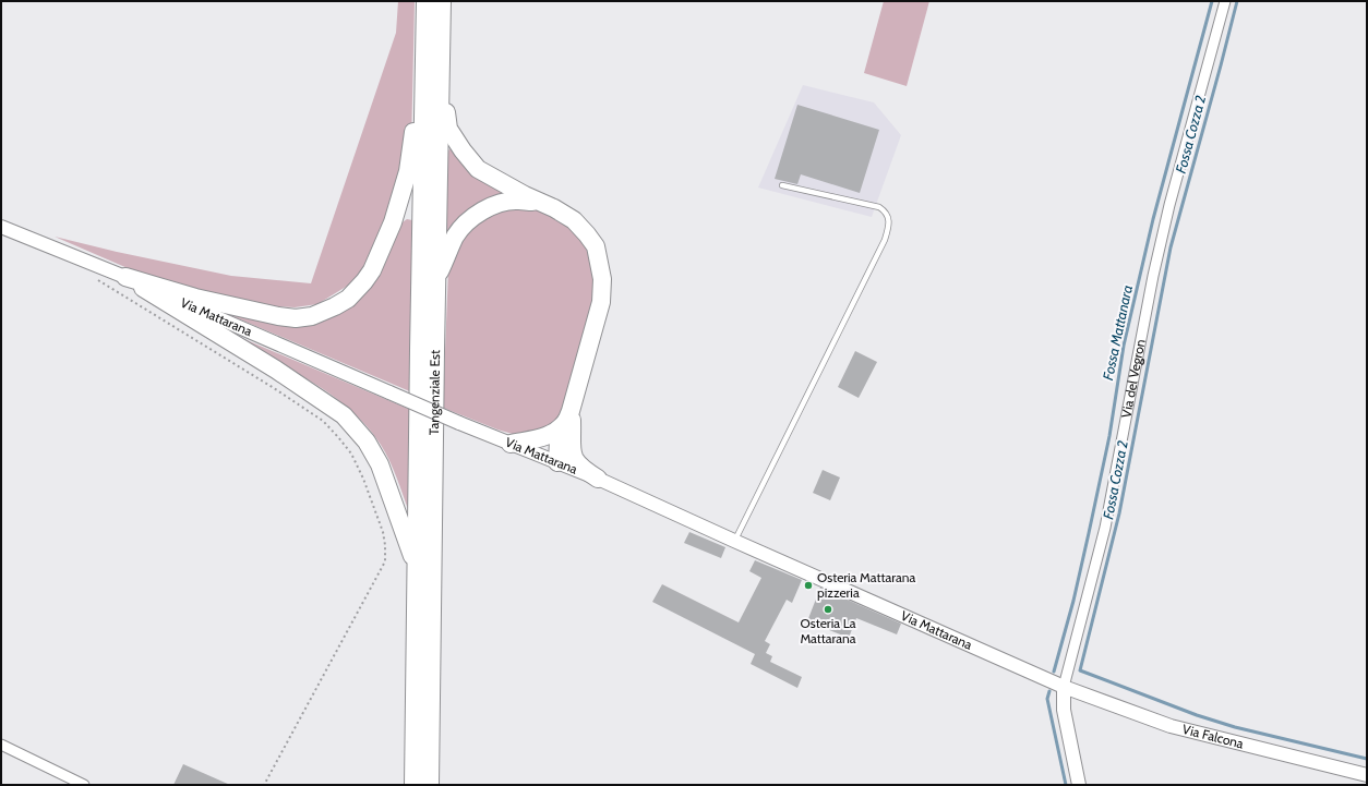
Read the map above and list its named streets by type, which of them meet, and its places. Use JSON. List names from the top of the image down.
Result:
{
  "streets": {
    "highway": ["Tangenziale Est"],
    "street": ["Via Mattarana", "Via del Vegron", "Via Falcona"]
  },
  "crossings": [
    ["Via Mattarana", "Via del Vegron"],
    ["Via Mattarana", "Via Falcona"],
    ["Via del Vegron", "Via Falcona"]
  ],
  "water": ["Fossa Cozza 2", "Fossa Mattanara"],
  "places": ["Osteria Mattarana pizzeria", "Osteria La Mattarana"]
}
